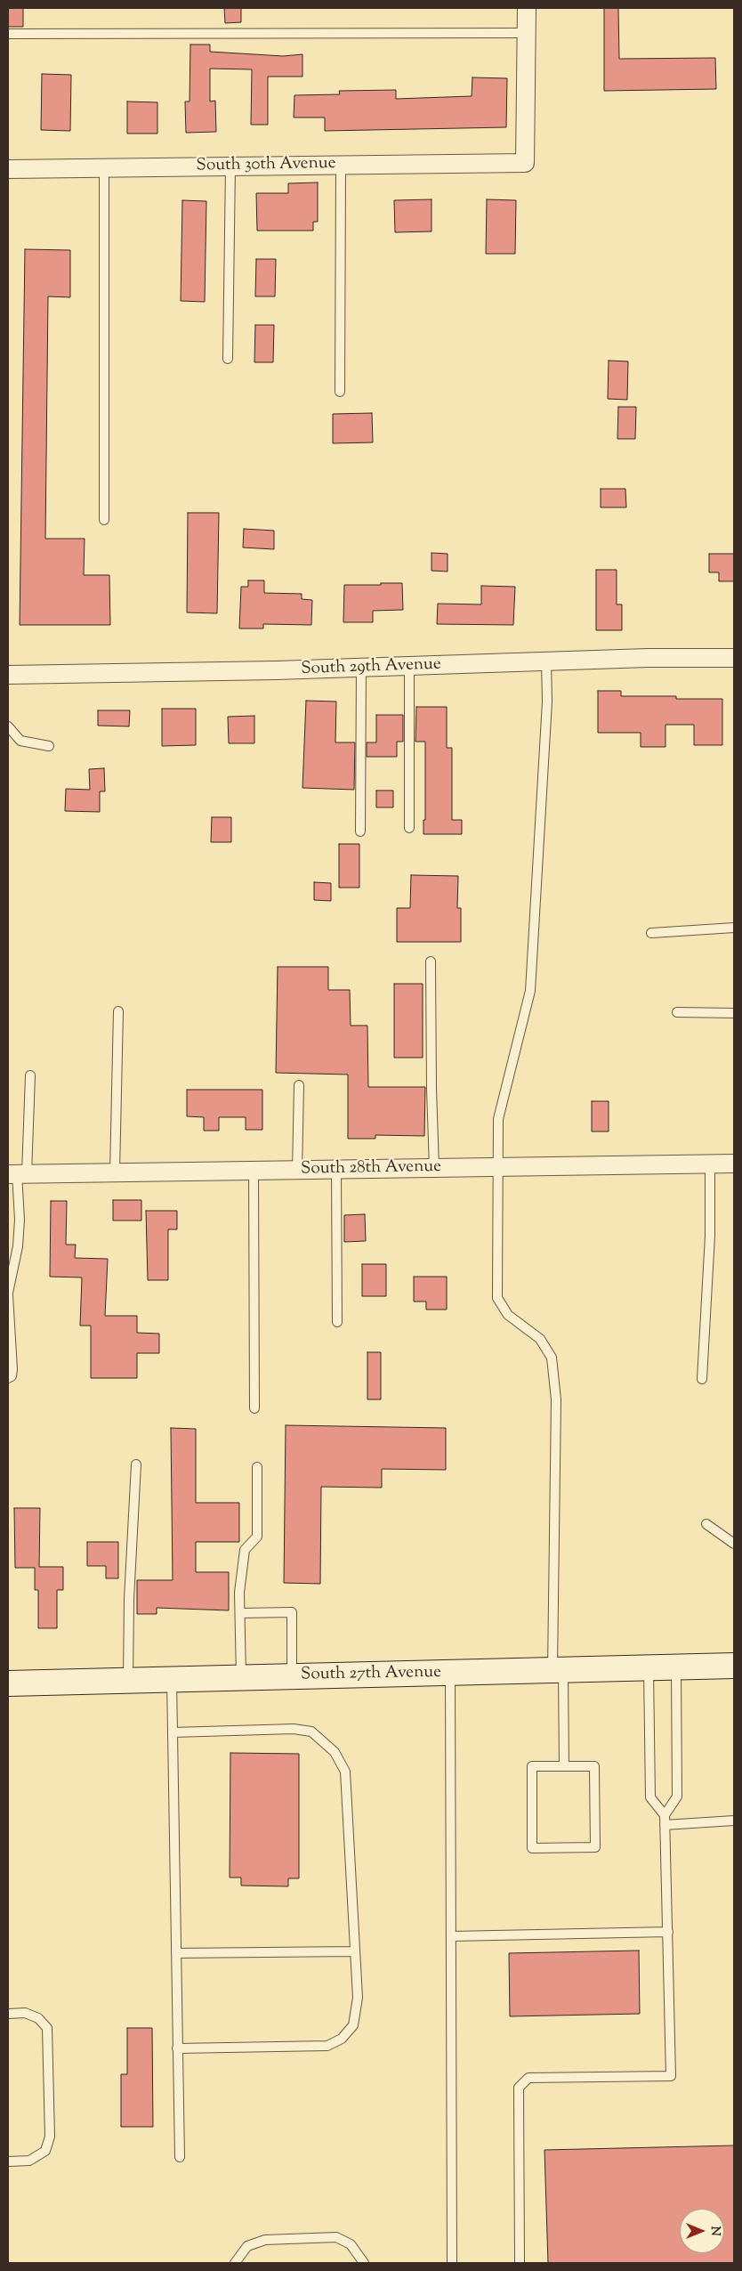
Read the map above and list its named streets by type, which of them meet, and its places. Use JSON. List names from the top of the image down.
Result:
{
  "streets": {
    "main road": ["South 27th Avenue"],
    "street": ["South 30th Avenue", "South 29th Avenue", "South 28th Avenue"]
  },
  "north": "right"
}
